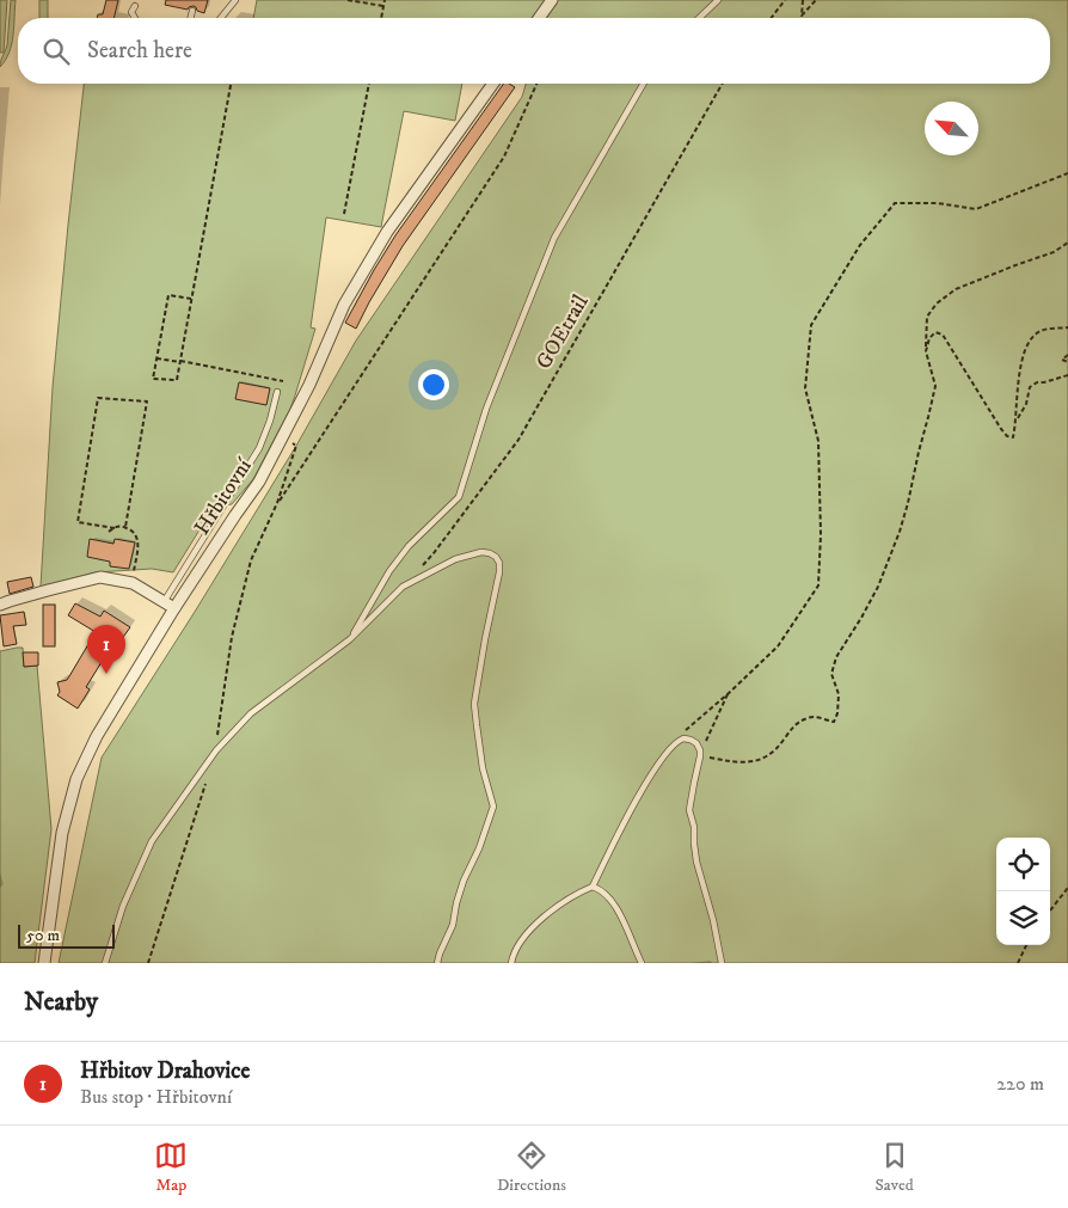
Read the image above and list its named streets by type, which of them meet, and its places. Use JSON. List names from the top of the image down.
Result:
{
  "streets": {
    "street": ["Hřbitovní"],
    "path": ["GOEtrail"]
  },
  "scale_bar": "50 m",
  "north": "top left",
  "page": {
    "search": "Search here",
    "pins": "1",
    "scale": "50 m",
    "heading": "Nearby",
    "list": [
      {
        "mark": "1",
        "name": "Hřbitov Drahovice",
        "note": "Bus stop · Hřbitovní",
        "value": "220 m"
      }
    ],
    "nav": ["Map", "Directions", "Saved"]
  }
}
